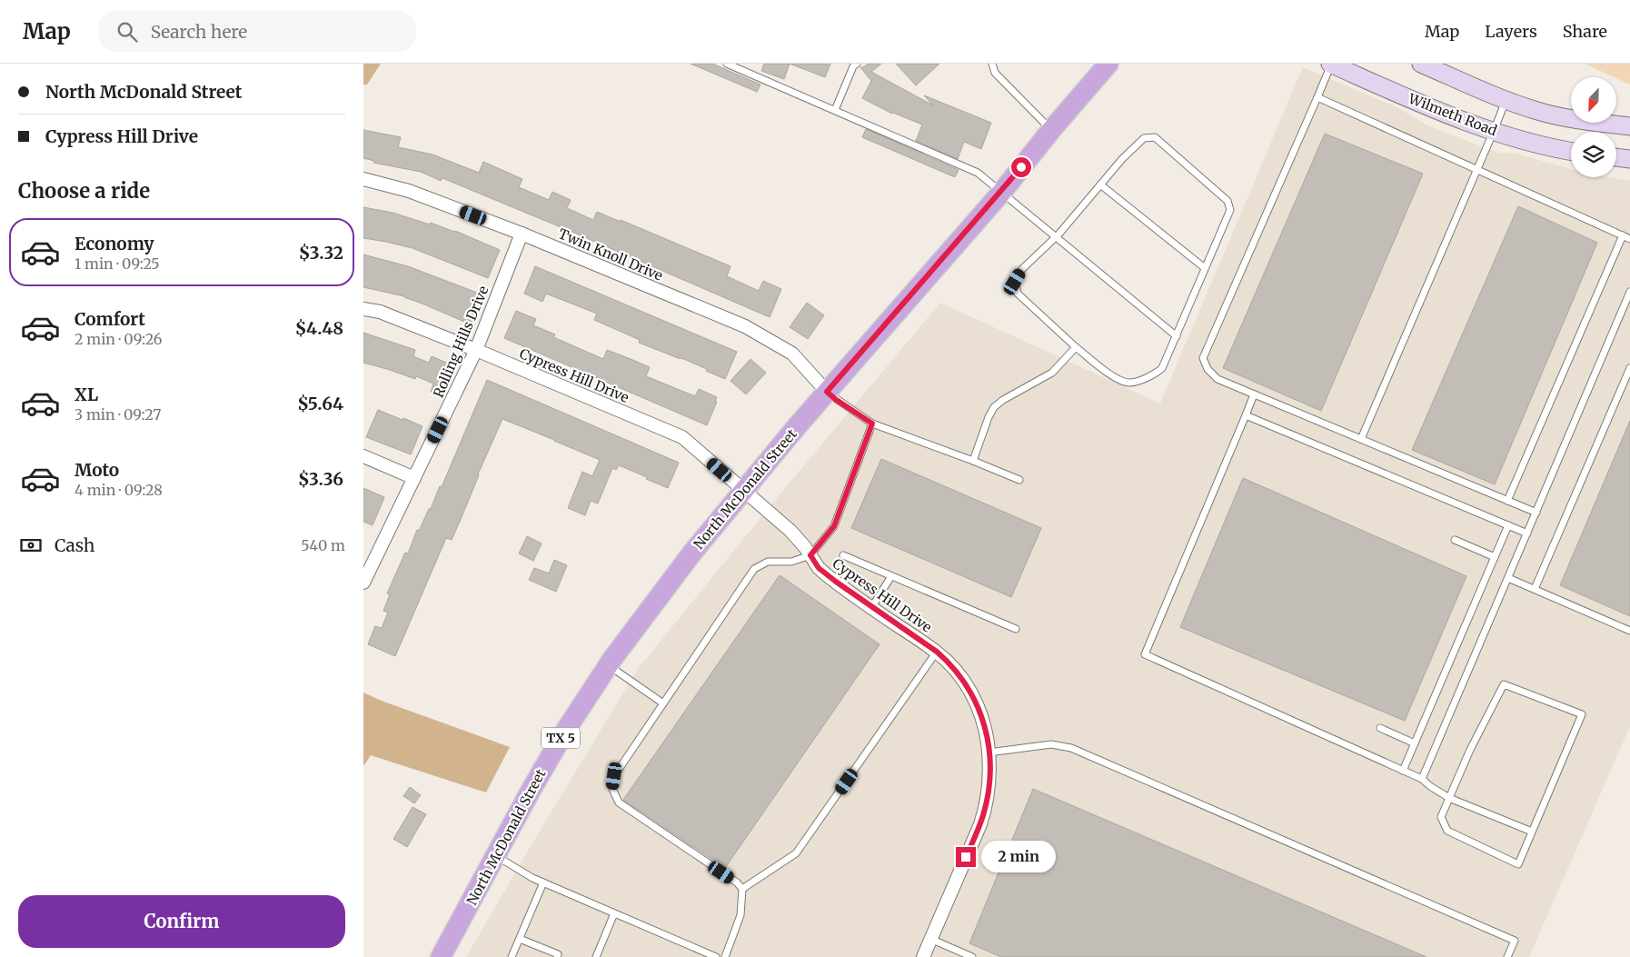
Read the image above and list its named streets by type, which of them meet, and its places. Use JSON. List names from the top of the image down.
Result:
{
  "streets": {
    "main road": ["Wilmeth Road", "North McDonald Street", "TX 5"],
    "street": ["Twin Knoll Drive", "Rolling Hills Drive", "Cypress Hill Drive"]
  },
  "crossings": [
    ["Twin Knoll Drive", "Rolling Hills Drive"],
    ["Twin Knoll Drive", "North McDonald Street"],
    ["Rolling Hills Drive", "Cypress Hill Drive"],
    ["Cypress Hill Drive", "North McDonald Street"]
  ],
  "north": "bottom left",
  "page": {
    "header": "Map",
    "search": "Search here",
    "nav": ["Map", "Layers", "Share"],
    "banner": ["North McDonald Street", "Cypress Hill Drive"],
    "heading": "Choose a ride",
    "list": [
      {
        "name": "Economy",
        "note": "1 min · 09:25",
        "value": "$3.32"
      },
      {
        "name": "Comfort",
        "note": "2 min · 09:26",
        "value": "$4.48"
      },
      {
        "name": "XL",
        "note": "3 min · 09:27",
        "value": "$5.64"
      },
      {
        "name": "Moto",
        "note": "4 min · 09:28",
        "value": "$3.36"
      }
    ],
    "pay": ["Cash", "540 m"],
    "bubble": "2 min",
    "buttons": "Confirm"
  }
}
